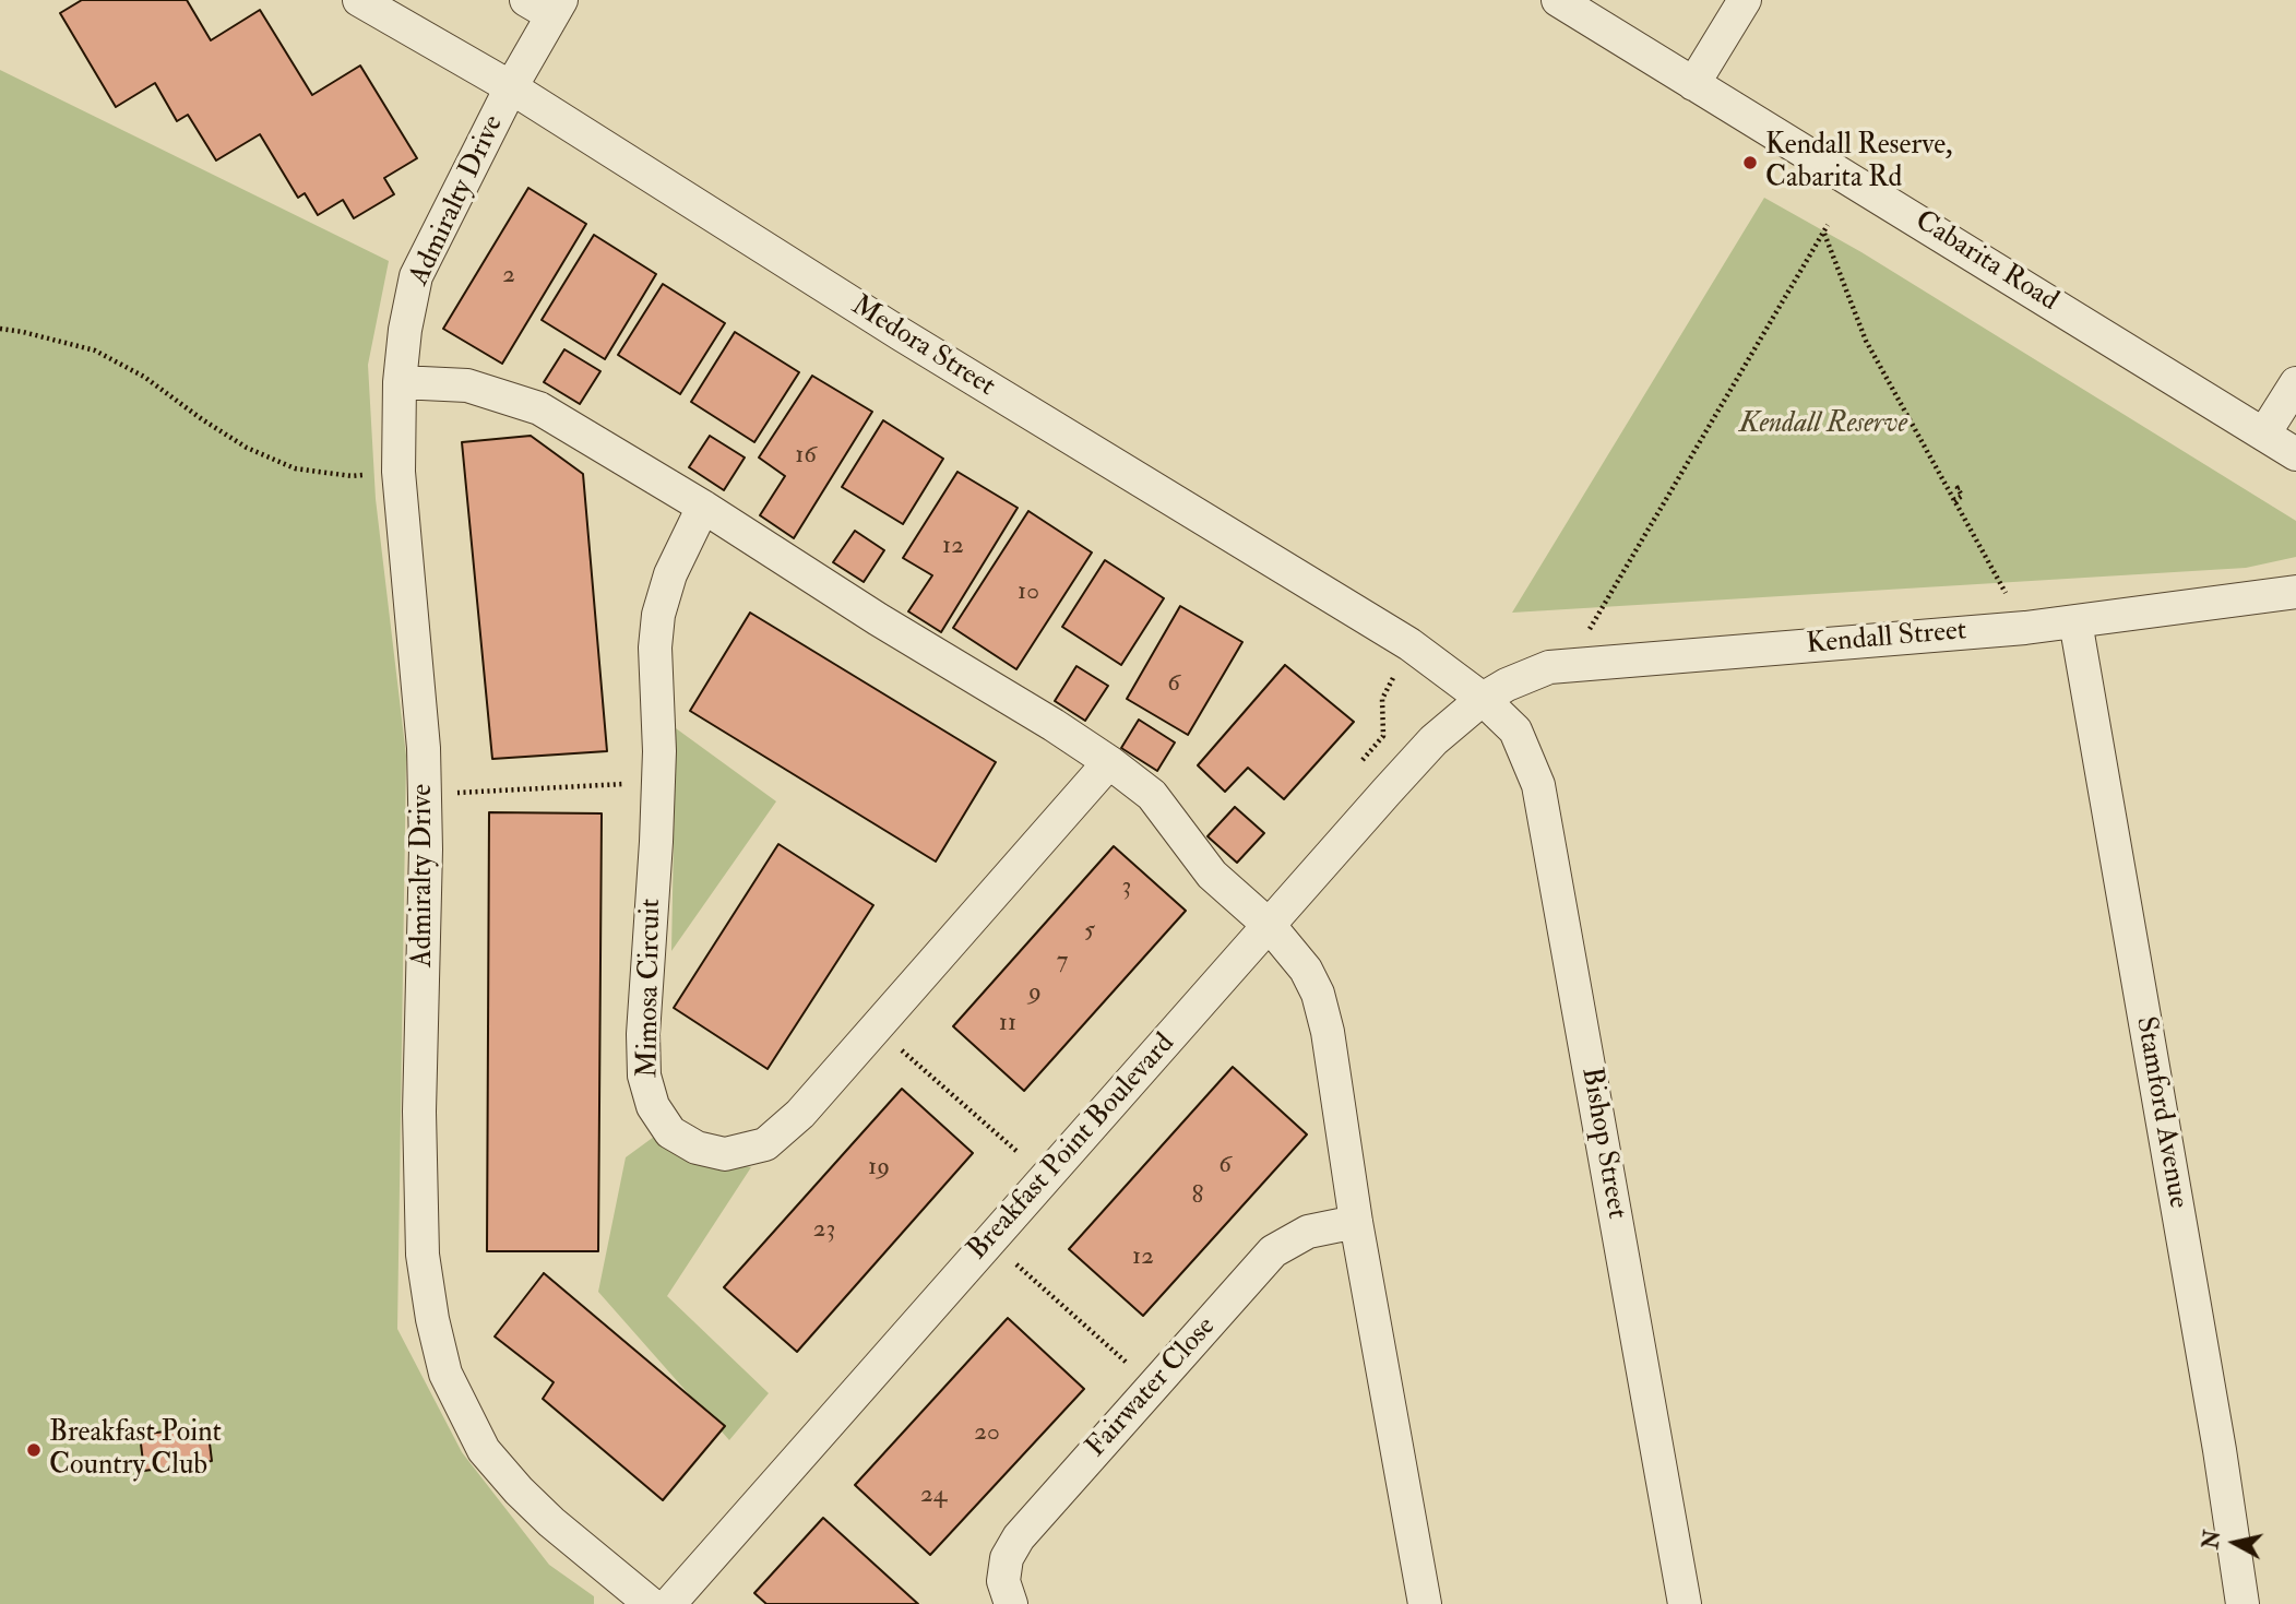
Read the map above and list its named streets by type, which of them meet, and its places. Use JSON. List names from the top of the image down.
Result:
{
  "streets": {
    "street": [
      "Admiralty Drive",
      "Cabarita Road",
      "Medora Street",
      "Kendall Street",
      "Mimosa Circuit",
      "Stamford Avenue",
      "Bishop Street",
      "Breakfast Point Boulevard",
      "Fairwater Close"
    ]
  },
  "crossings": [
    ["Admiralty Drive", "Medora Street"],
    ["Medora Street", "Kendall Street"],
    ["Medora Street", "Bishop Street"],
    ["Medora Street", "Breakfast Point Boulevard"],
    ["Kendall Street", "Stamford Avenue"],
    ["Kendall Street", "Bishop Street"],
    ["Kendall Street", "Breakfast Point Boulevard"],
    ["Bishop Street", "Breakfast Point Boulevard"]
  ],
  "parks": ["Kendall Reserve"],
  "places": ["Kendall Reserve, Cabarita Rd", "Breakfast Point Country Club"],
  "house_numbers": [
    "2",
    "16",
    "12",
    "10",
    "6",
    "3",
    "5",
    "7",
    "9",
    "11",
    "6",
    "19",
    "8",
    "23",
    "12",
    "20",
    "24"
  ],
  "north": "left"
}
